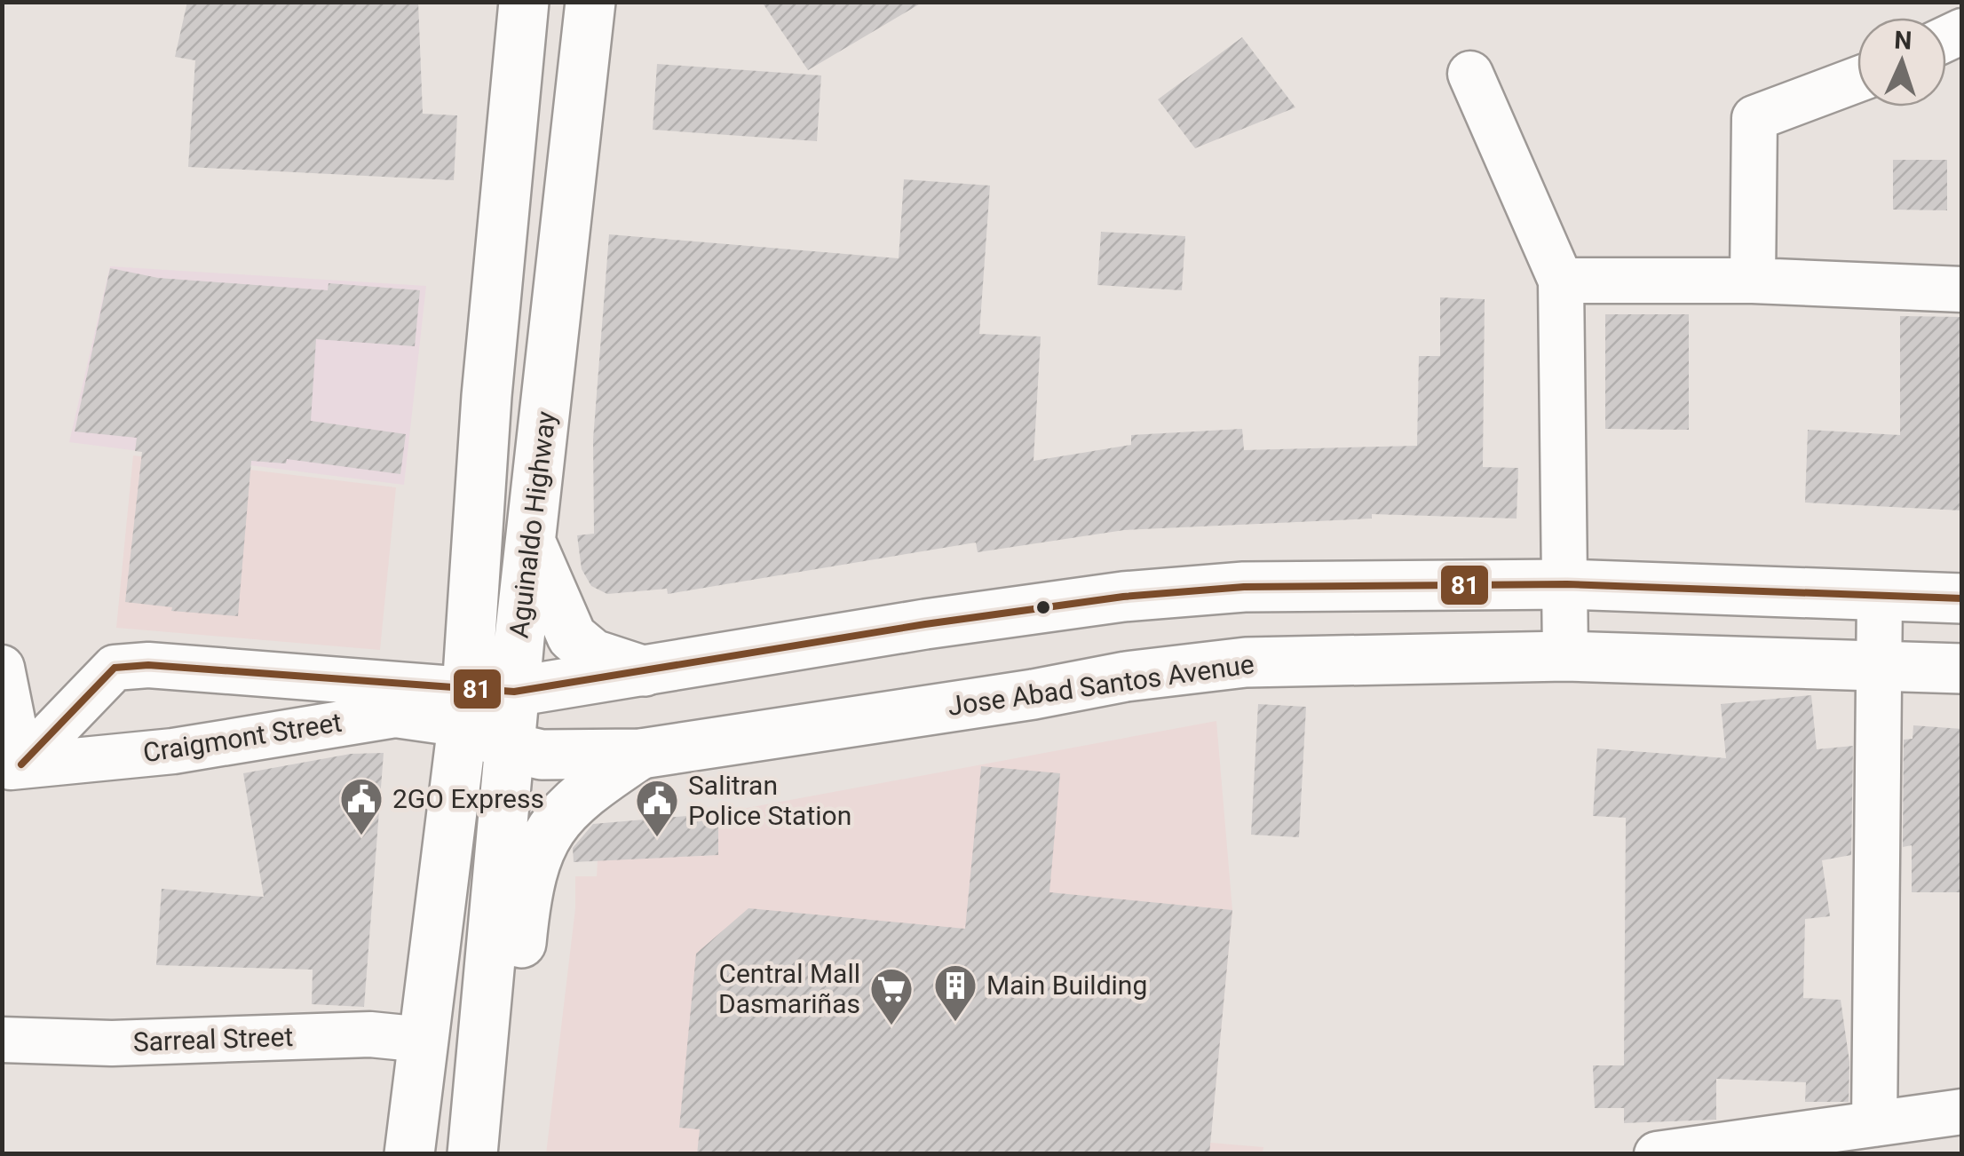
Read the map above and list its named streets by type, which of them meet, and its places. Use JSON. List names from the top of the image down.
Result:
{
  "streets": {
    "main road": ["Aguinaldo Highway", "Jose Abad Santos Avenue"],
    "street": ["Craigmont Street", "Sarreal Street"]
  },
  "crossings": [
    ["Aguinaldo Highway", "Jose Abad Santos Avenue"],
    ["Aguinaldo Highway", "Craigmont Street"],
    ["Aguinaldo Highway", "Sarreal Street"],
    ["Jose Abad Santos Avenue", "Craigmont Street"]
  ],
  "places": {
    "public building": ["2GO Express", "Salitran Police Station"],
    "building": ["Main Building"],
    "supermarket": ["Central Mall Dasmariñas"]
  },
  "lines": ["transit line 81"],
  "north": "top"
}
